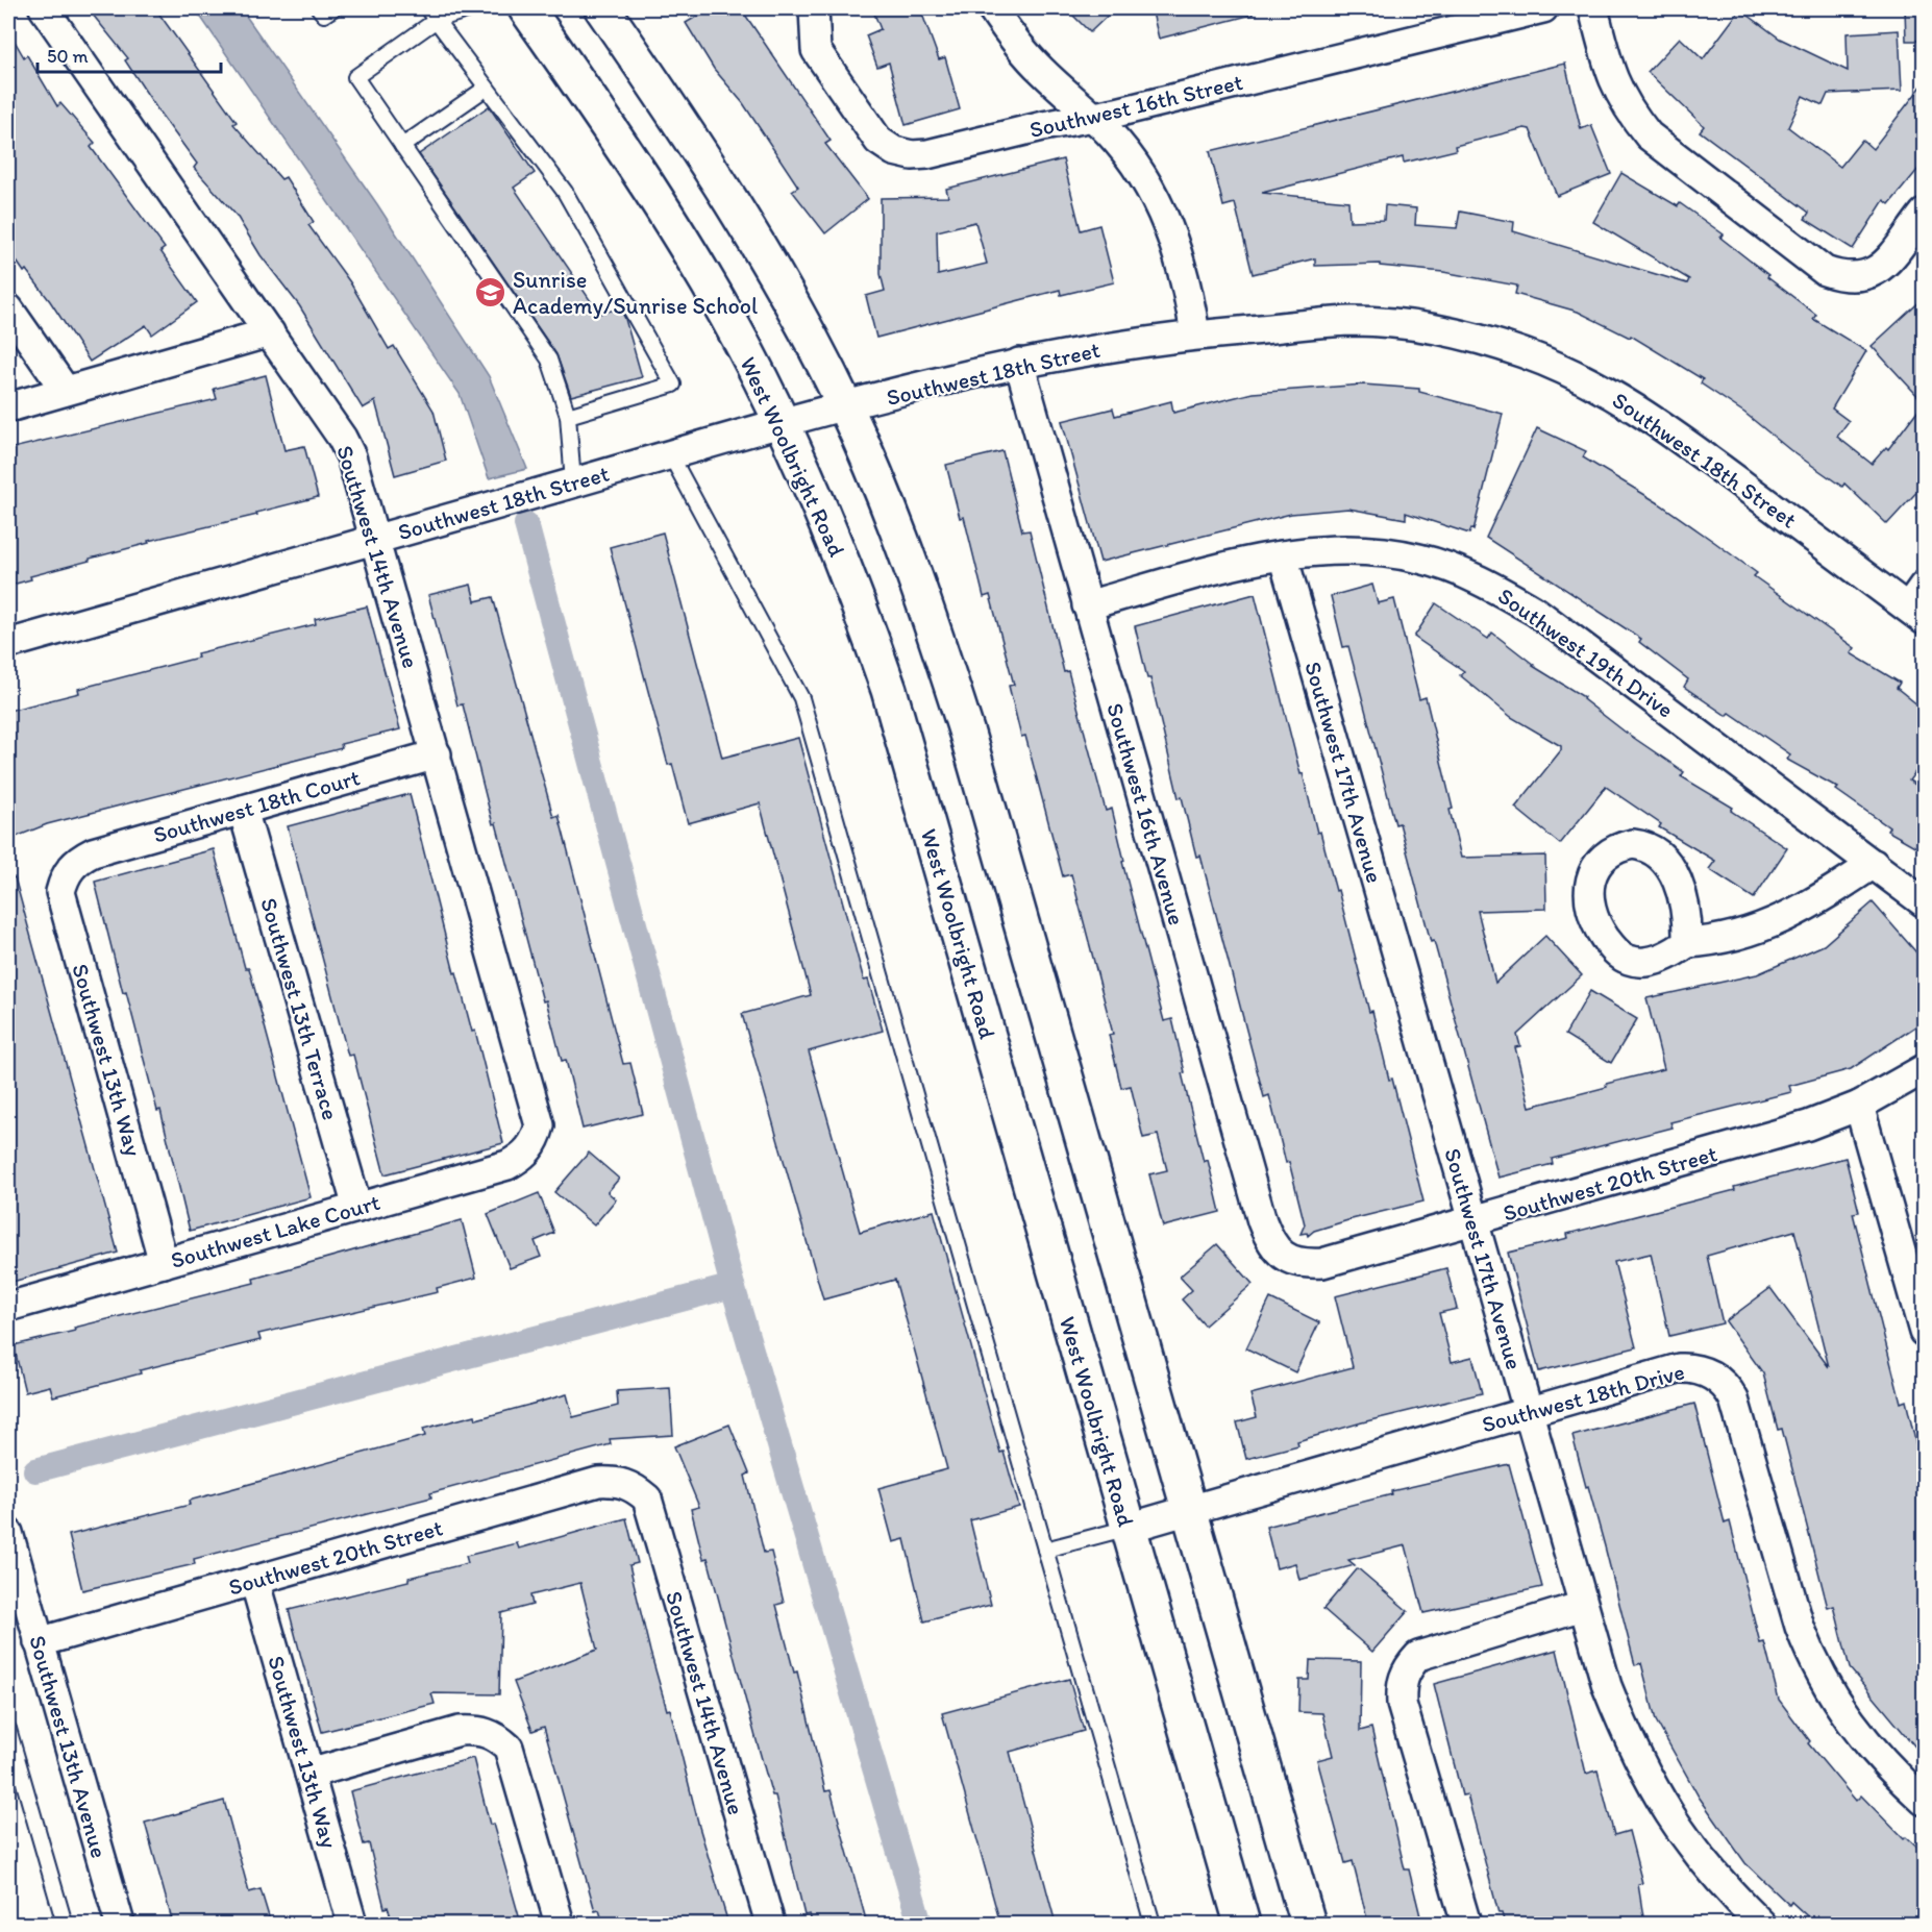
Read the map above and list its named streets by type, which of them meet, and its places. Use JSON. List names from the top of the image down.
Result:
{
  "streets": {
    "main road": ["West Woolbright Road"],
    "street": [
      "Southwest 16th Street",
      "Southwest 18th Street",
      "Southwest 14th Avenue",
      "Southwest 19th Drive",
      "Southwest 17th Avenue",
      "Southwest 18th Court",
      "Southwest 16th Avenue",
      "Southwest 13th Terrace",
      "Southwest 13th Way",
      "Southwest 20th Street",
      "Southwest Lake Court",
      "Southwest 18th Drive",
      "Southwest 13th Avenue"
    ]
  },
  "crossings": [
    ["Southwest 18th Street", "West Woolbright Road"],
    ["Southwest 18th Street", "Southwest 14th Avenue"],
    ["Southwest 18th Street", "Southwest 16th Avenue"],
    ["West Woolbright Road", "Southwest 18th Drive"],
    ["Southwest 14th Avenue", "Southwest 18th Court"],
    ["Southwest 14th Avenue", "Southwest 20th Street"],
    ["Southwest 14th Avenue", "Southwest Lake Court"],
    ["Southwest 19th Drive", "Southwest 17th Avenue"],
    ["Southwest 19th Drive", "Southwest 16th Avenue"],
    ["Southwest 17th Avenue", "Southwest 20th Street"],
    ["Southwest 17th Avenue", "Southwest 18th Drive"],
    ["Southwest 18th Court", "Southwest 13th Terrace"],
    ["Southwest 18th Court", "Southwest 13th Way"],
    ["Southwest 16th Avenue", "Southwest 20th Street"],
    ["Southwest 13th Terrace", "Southwest Lake Court"],
    ["Southwest 13th Way", "Southwest 20th Street"],
    ["Southwest 13th Way", "Southwest Lake Court"],
    ["Southwest 20th Street", "Southwest 13th Avenue"]
  ],
  "places": {
    "school or university": ["Sunrise Academy/Sunrise School"]
  },
  "scale_bar": "50 m"
}
